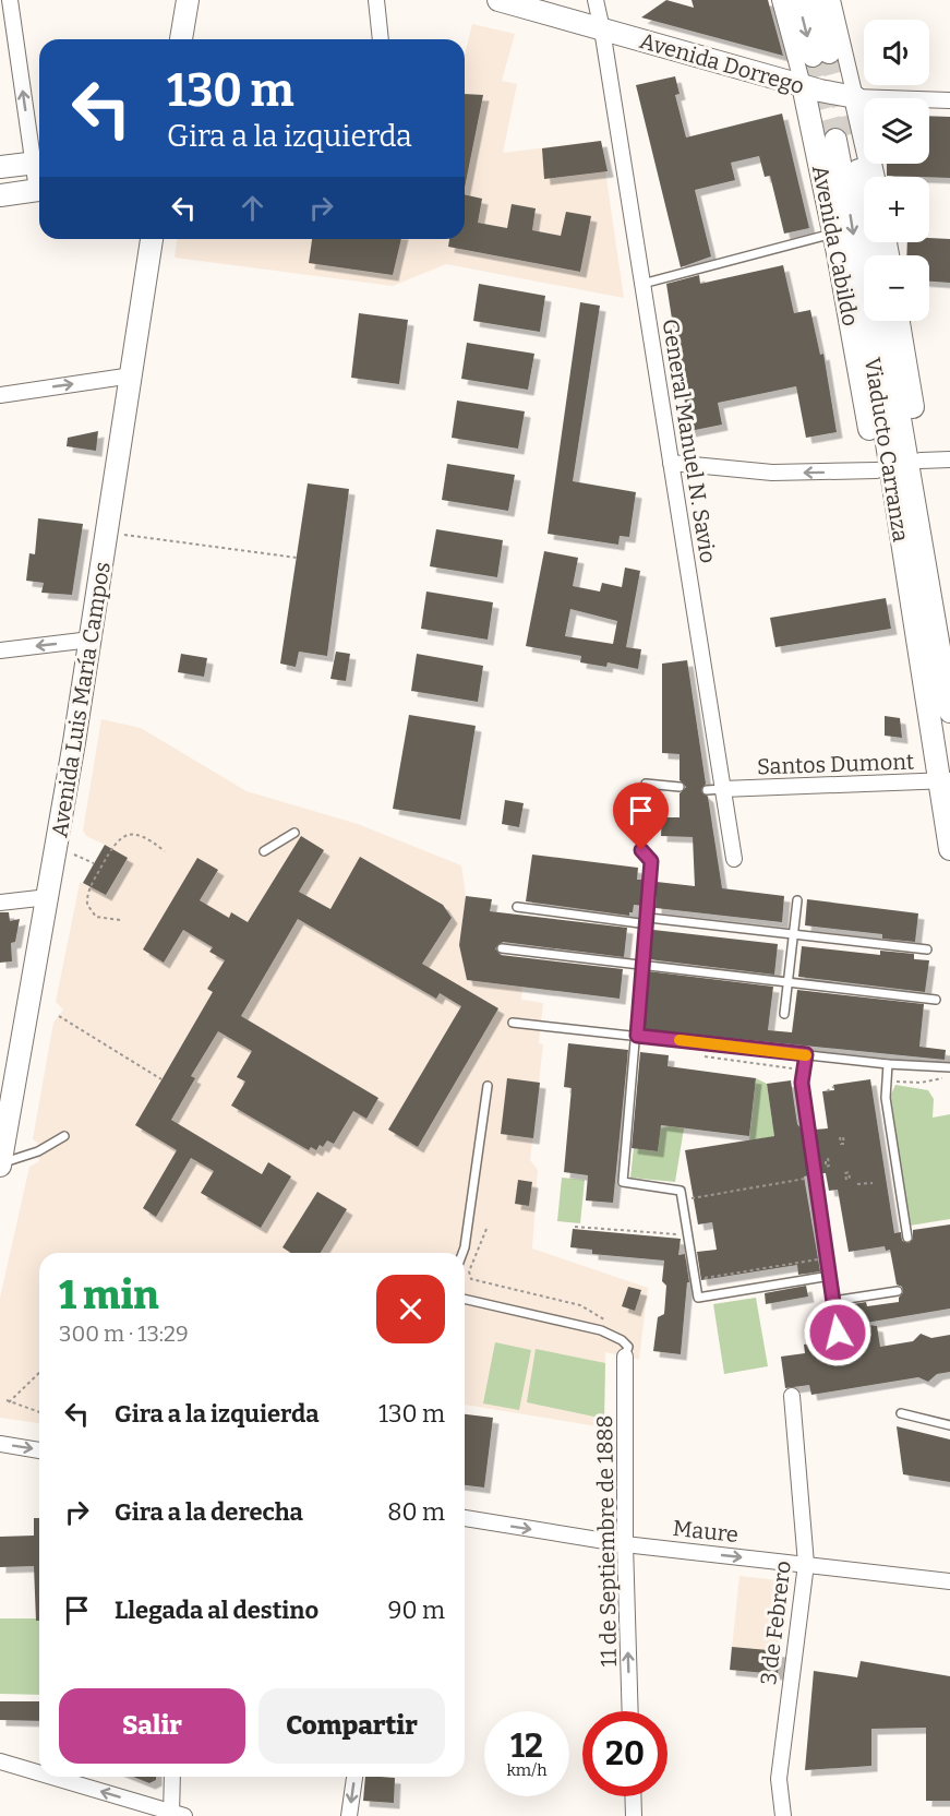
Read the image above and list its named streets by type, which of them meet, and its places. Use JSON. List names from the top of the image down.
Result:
{
  "streets": {
    "main road": [
      "Avenida Dorrego",
      "Avenida Cabildo",
      "Viaducto Carranza",
      "Avenida Luis María Campos"
    ],
    "street": [
      "General Manuel N. Savio",
      "Santos Dumont",
      "Maure",
      "11 de Septiembre de 1888",
      "3 de Febrero"
    ]
  },
  "crossings": [
    ["Avenida Dorrego", "Avenida Cabildo"],
    ["Avenida Dorrego", "General Manuel N. Savio"],
    ["Avenida Cabildo", "Viaducto Carranza"],
    ["Avenida Cabildo", "Santos Dumont"],
    ["General Manuel N. Savio", "Santos Dumont"],
    ["Viaducto Carranza", "Santos Dumont"],
    ["Maure", "11 de Septiembre de 1888"],
    ["Maure", "3 de Febrero"]
  ],
  "one_way": ["Maure", "11 de Septiembre de 1888"],
  "page": {
    "map_buttons": ["+", "−"],
    "turn": ["130 m", "Gira a la izquierda"],
    "heading": ["1 min", "300 m · 13:29"],
    "list": [
      {
        "name": "Gira a la izquierda",
        "value": "130 m"
      },
      {
        "name": "Gira a la derecha",
        "value": "80 m"
      },
      {
        "name": "Llegada al destino",
        "value": "90 m"
      }
    ],
    "buttons": ["Salir", "Compartir"],
    "speed": "12 km/h",
    "limit": "20"
  }
}
